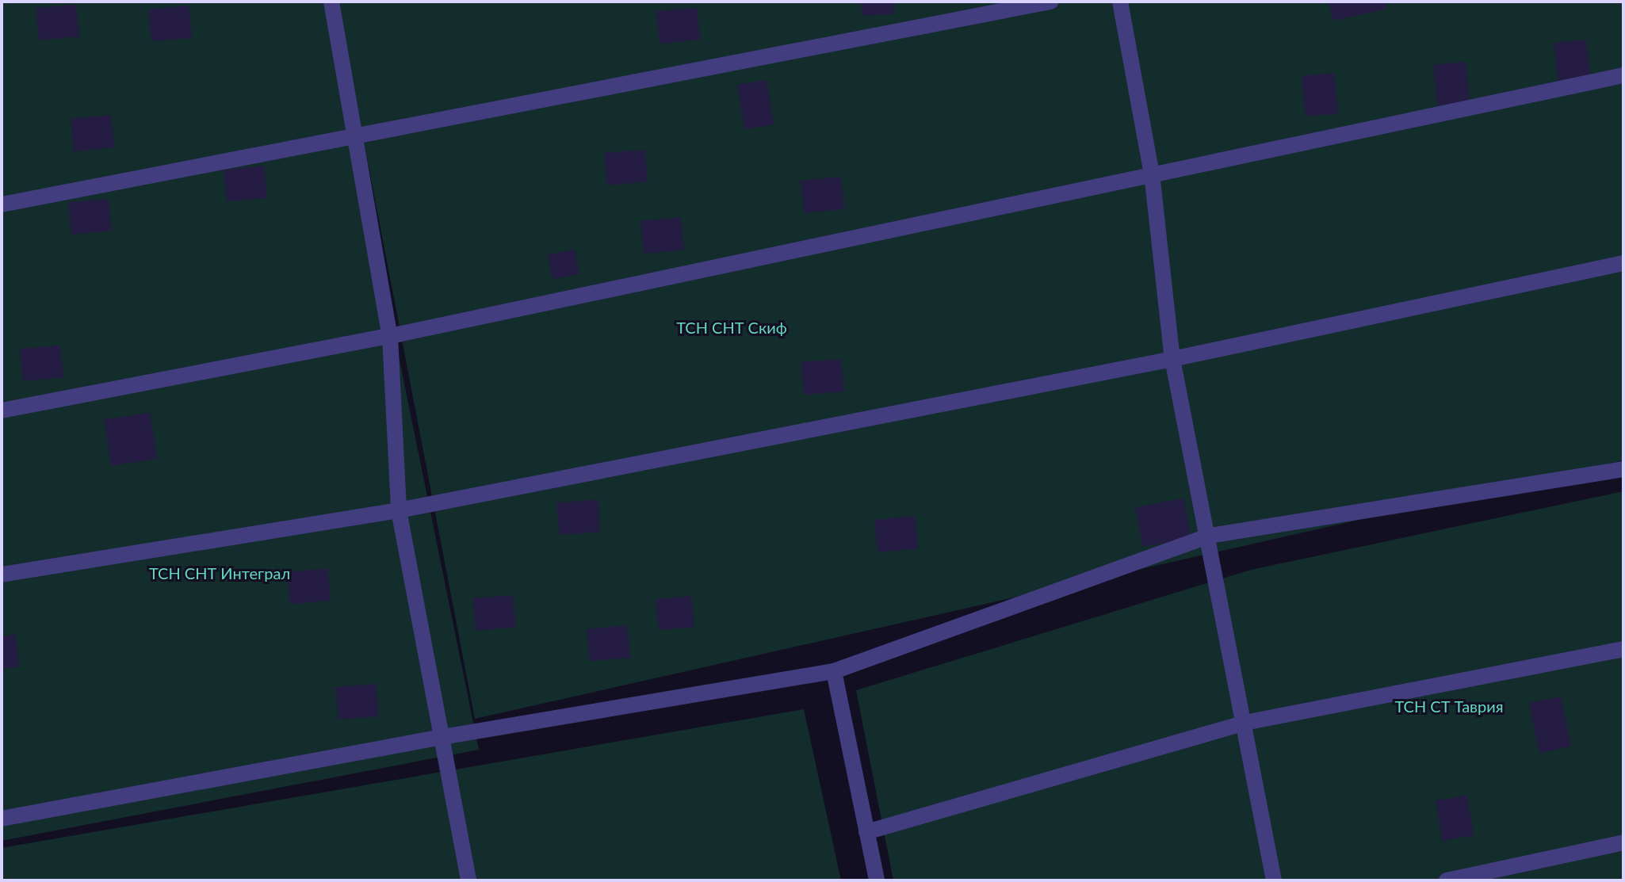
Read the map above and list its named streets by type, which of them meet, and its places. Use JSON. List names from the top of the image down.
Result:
{
  "parks": ["ТСН СНТ Скиф", "ТСН СНТ Интеграл", "ТСН СТ Таврия"]
}
